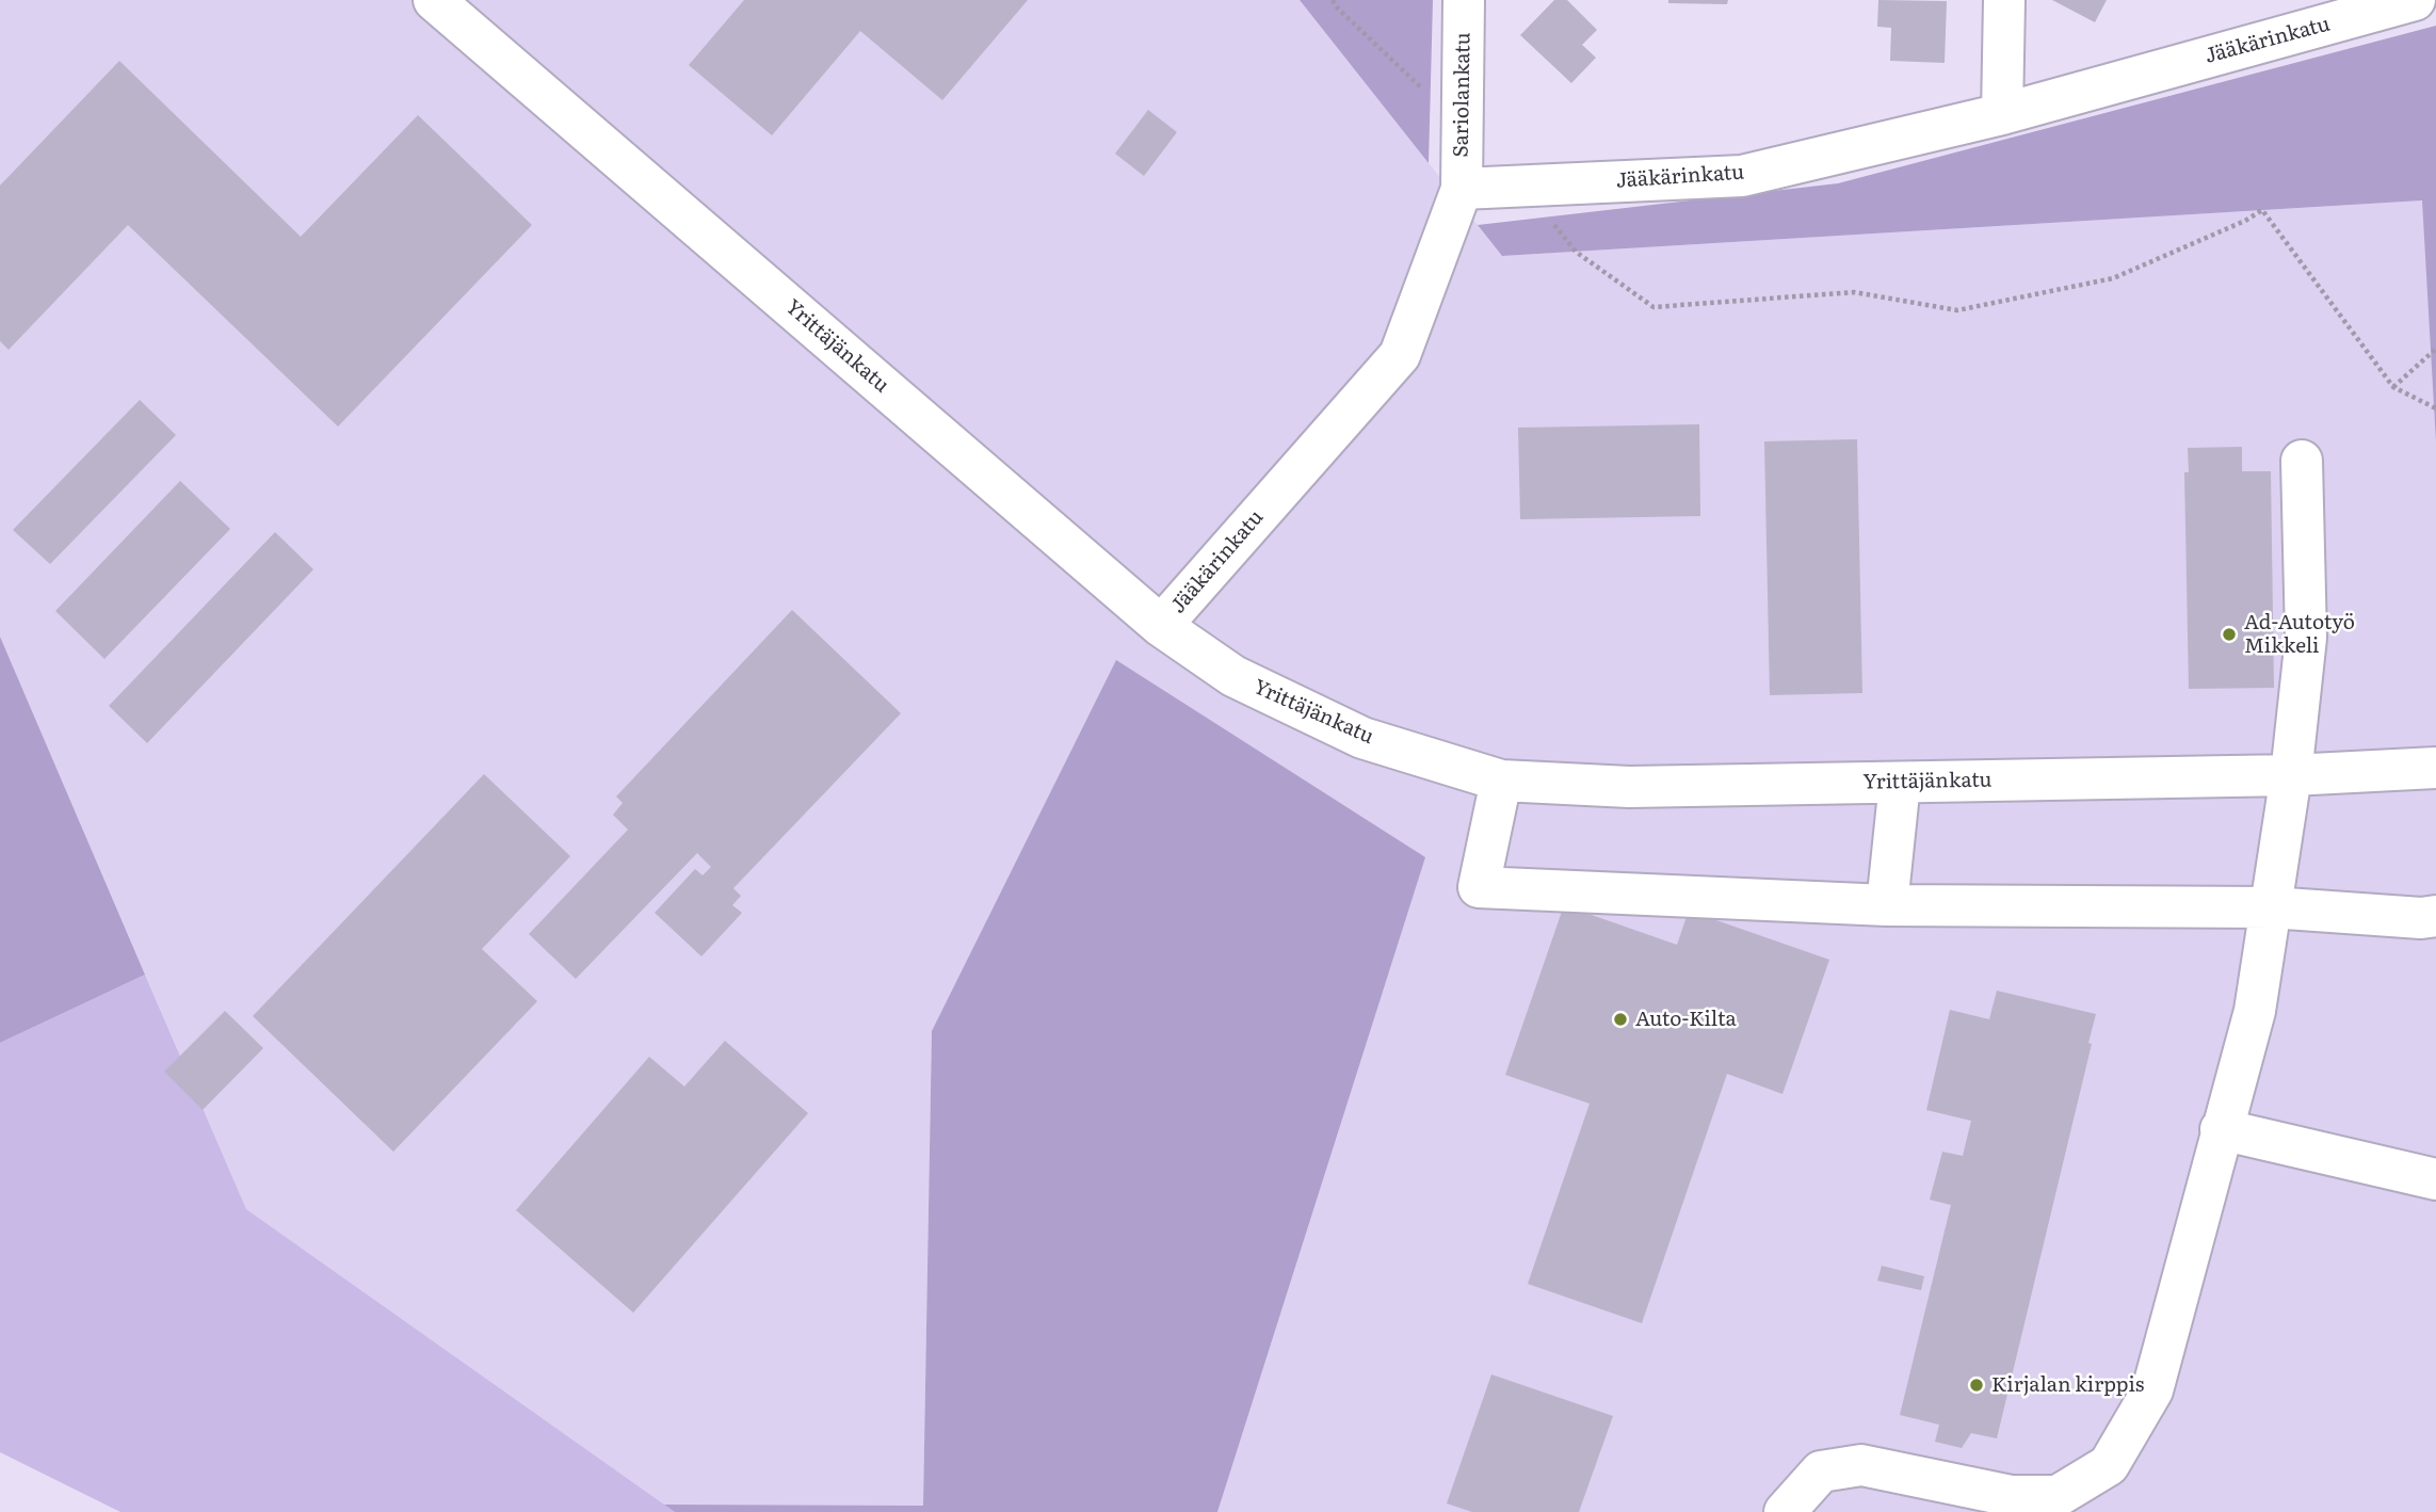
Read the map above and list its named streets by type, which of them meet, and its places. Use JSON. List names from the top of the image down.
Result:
{
  "streets": {
    "street": ["Jääkärinkatu", "Sariolankatu", "Yrittäjänkatu"]
  },
  "crossings": [
    ["Jääkärinkatu", "Sariolankatu"],
    ["Jääkärinkatu", "Yrittäjänkatu"]
  ],
  "places": ["Ad-Autotyö Mikkeli", "Auto-Kilta", "Kirjalan kirppis"]
}
